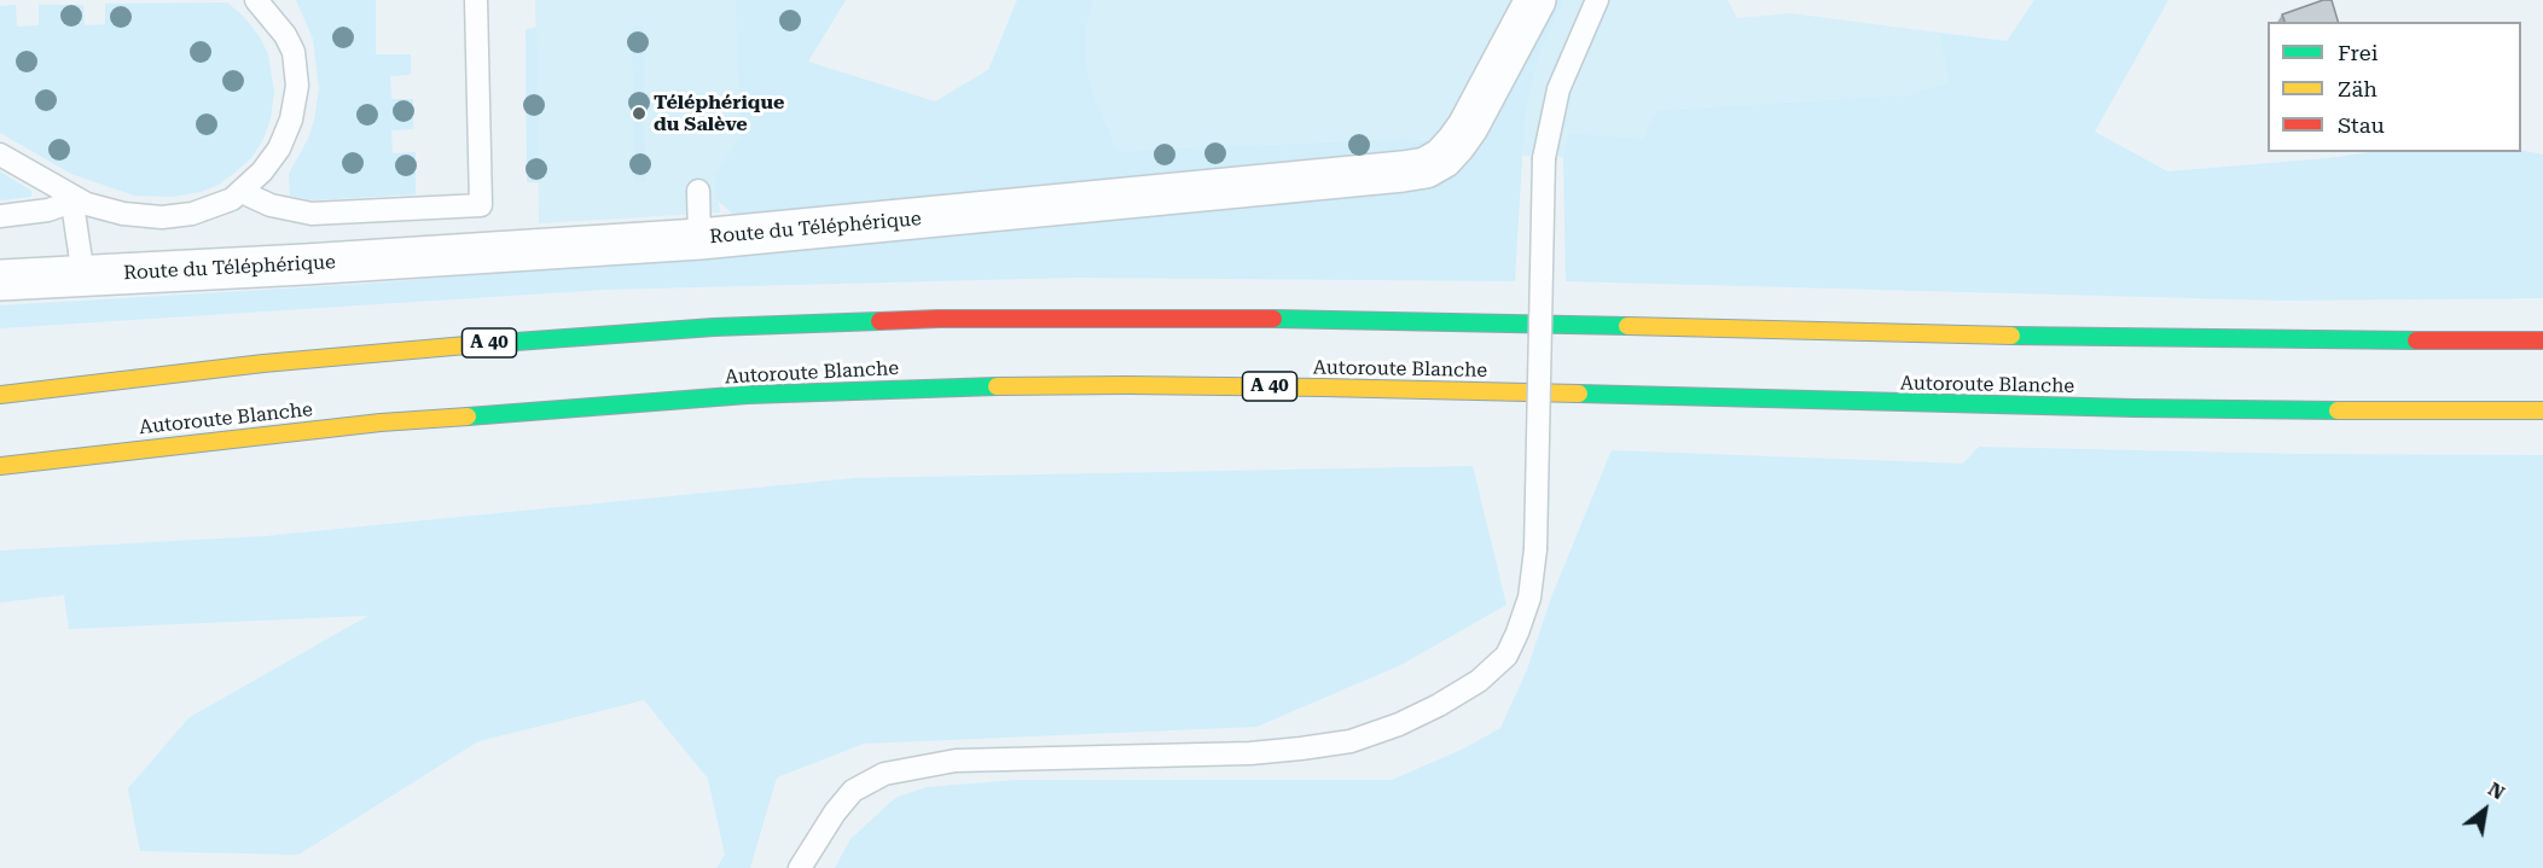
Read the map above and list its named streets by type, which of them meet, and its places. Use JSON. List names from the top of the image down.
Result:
{
  "streets": {
    "highway": ["A 40", "Autoroute Blanche"],
    "street": ["Route du Téléphérique"]
  },
  "places": ["Téléphérique du Salève"],
  "legend": ["Frei", "Zäh", "Stau"],
  "north": "top right"
}
